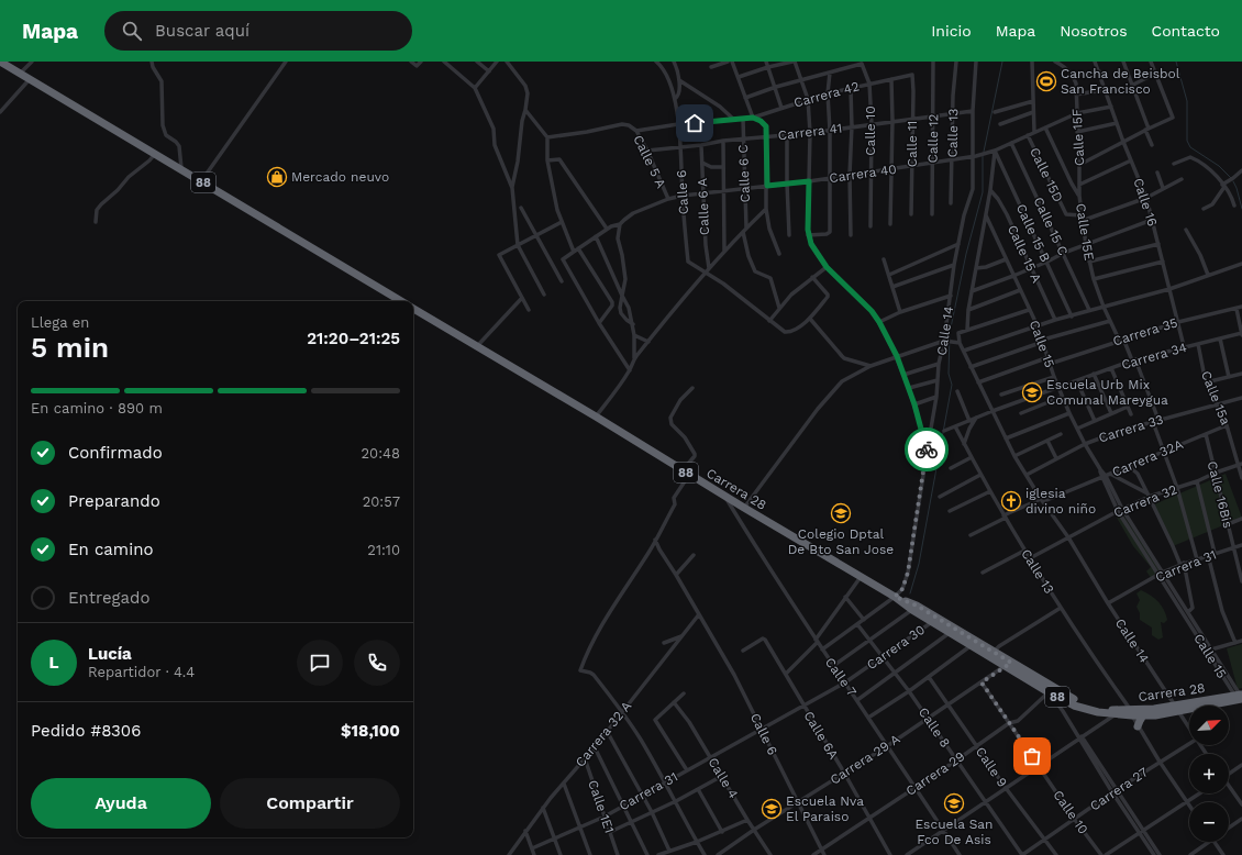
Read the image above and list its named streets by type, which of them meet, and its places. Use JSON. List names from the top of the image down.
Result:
{
  "streets": {
    "highway": ["88", "Carrera 28"],
    "street": [
      "Carrera 42",
      "Calle 10",
      "Carrera 41",
      "Calle 13",
      "Calle 15F",
      "Calle 12",
      "Calle 11",
      "Calle 5 A",
      "Calle 6 C",
      "Carrera 40",
      "Calle 15D",
      "Calle 6",
      "Calle 16",
      "Calle 6 A",
      "Calle 15 C",
      "Calle 15E",
      "Calle 15 B",
      "Calle 15 A",
      "Calle 14",
      "Carrera 35",
      "Calle 15",
      "Carrera 34",
      "Calle 15a",
      "Carrera 33",
      "Carrera 32A",
      "Calle 16Bis",
      "Carrera 32",
      "Carrera 31",
      "Carrera 30",
      "Calle 7",
      "Calle 8",
      "Carrera 32 A",
      "Calle 6A",
      "Carrera 29 A",
      "Calle 9",
      "Carrera 29",
      "Calle 4",
      "Carrera 27",
      "Calle 1E1"
    ]
  },
  "crossings": [
    ["Carrera 42", "Calle 10"],
    ["Carrera 42", "Calle 11"],
    ["Carrera 42", "Calle 5 A"],
    ["Carrera 42", "Calle 6 C"],
    ["Carrera 42", "Calle 6"],
    ["Calle 10", "Carrera 41"],
    ["Calle 10", "Carrera 40"],
    ["Calle 10", "Carrera 29 A"],
    ["Calle 10", "Carrera 29"],
    ["Calle 10", "Carrera 27"],
    ["Carrera 41", "Calle 13"],
    ["Carrera 41", "Calle 12"],
    ["Carrera 41", "Calle 11"],
    ["Carrera 41", "Calle 5 A"],
    ["Carrera 41", "Calle 6 C"],
    ["Carrera 41", "Calle 6"],
    ["Carrera 41", "Calle 6 A"],
    ["Carrera 41", "Calle 14"],
    ["Calle 13", "Carrera 40"],
    ["Calle 13", "Carrera 34"],
    ["Calle 13", "Carrera 32A"],
    ["Calle 13", "Carrera 28"],
    ["Calle 13", "Carrera 32"],
    ["Calle 13", "Carrera 27"],
    ["Calle 15F", "Carrera 40"],
    ["Calle 15F", "Calle 15E"],
    ["Calle 12", "Carrera 40"],
    ["Calle 11", "Carrera 40"],
    ["Calle 5 A", "Carrera 40"],
    ["Calle 6 C", "Carrera 40"],
    ["Carrera 40", "Calle 15D"],
    ["Carrera 40", "Calle 6"],
    ["Carrera 40", "Calle 16"],
    ["Carrera 40", "Calle 6 A"],
    ["Carrera 40", "Calle 15 C"],
    ["Carrera 40", "Calle 15E"],
    ["Carrera 40", "Calle 15 B"],
    ["Carrera 40", "Calle 14"],
    ["Calle 15D", "Calle 15E"],
    ["88", "Carrera 28"],
    ["Calle 6", "Carrera 31"],
    ["Calle 6", "Carrera 30"],
    ["Calle 6", "Carrera 32 A"],
    ["Calle 6", "Carrera 29 A"],
    ["Calle 6", "Carrera 29"],
    ["Calle 16", "Carrera 35"],
    ["Calle 16", "Carrera 34"],
    ["Calle 15E", "Carrera 35"],
    ["Calle 15E", "Carrera 34"],
    ["Calle 14", "Carrera 34"],
    ["Calle 14", "Carrera 33"],
    ["Calle 14", "Carrera 32A"],
    ["Calle 14", "Carrera 28"],
    ["Calle 14", "Carrera 32"],
    ["Calle 14", "Carrera 31"],
    ["Carrera 35", "Calle 15"],
    ["Calle 15", "Carrera 34"],
    ["Calle 15", "Carrera 33"],
    ["Calle 15", "Carrera 32A"],
    ["Calle 15", "Carrera 28"],
    ["Calle 15", "Carrera 32"],
    ["Calle 15", "Carrera 31"],
    ["Carrera 34", "Calle 15a"],
    ["Calle 15a", "Carrera 33"],
    ["Calle 15a", "Carrera 32A"],
    ["Calle 15a", "Carrera 32"],
    ["Carrera 32A", "Calle 16Bis"],
    ["Carrera 28", "Carrera 30"],
    ["Carrera 28", "Calle 7"],
    ["Carrera 28", "Carrera 29 A"],
    ["Carrera 28", "Carrera 29"],
    ["Calle 16Bis", "Carrera 32"],
    ["Calle 16Bis", "Carrera 31"],
    ["Carrera 31", "Carrera 30"],
    ["Carrera 31", "Calle 4"],
    ["Carrera 31", "Calle 1E1"],
    ["Carrera 30", "Calle 7"],
    ["Carrera 30", "Calle 8"],
    ["Carrera 30", "Calle 6A"],
    ["Calle 7", "Carrera 29 A"],
    ["Calle 7", "Carrera 29"],
    ["Calle 8", "Carrera 29 A"],
    ["Calle 8", "Carrera 29"],
    ["Calle 8", "Carrera 27"],
    ["Carrera 32 A", "Calle 1E1"],
    ["Calle 6A", "Carrera 29 A"],
    ["Calle 6A", "Carrera 29"],
    ["Carrera 29 A", "Calle 9"],
    ["Carrera 29 A", "Calle 4"],
    ["Calle 9", "Carrera 29"],
    ["Calle 9", "Carrera 27"]
  ],
  "places": {
    "sports": ["Cancha de Beisbol San Francisco"],
    "shop": ["Mercado neuvo"],
    "school or university": [
      "Escuela Urb Mix Comunal Mareygua",
      "Colegio Dptal De Bto San Jose",
      "Escuela San Fco De Asis",
      "Escuela Nva El Paraiso"
    ],
    "church": ["iglesia divino niño"]
  },
  "north": "top right",
  "page": {
    "header": "Mapa",
    "search": "Buscar aquí",
    "nav": [
      "Inicio",
      "Mapa",
      "Nosotros",
      "Contacto"
    ],
    "heading": ["5 min", "Llega en", "21:20–21:25"],
    "panel": [
      "Lucía",
      "Repartidor · 4.4",
      "Pedido #8306",
      "$18,100"
    ],
    "bar": "En camino · 890 m",
    "list": [
      ["Confirmado", "20:48"],
      ["Preparando", "20:57"],
      ["En camino", "21:10"],
      "Entregado"
    ],
    "round": "L",
    "map_buttons": ["+", "−"],
    "buttons": ["Ayuda", "Compartir"]
  }
}
